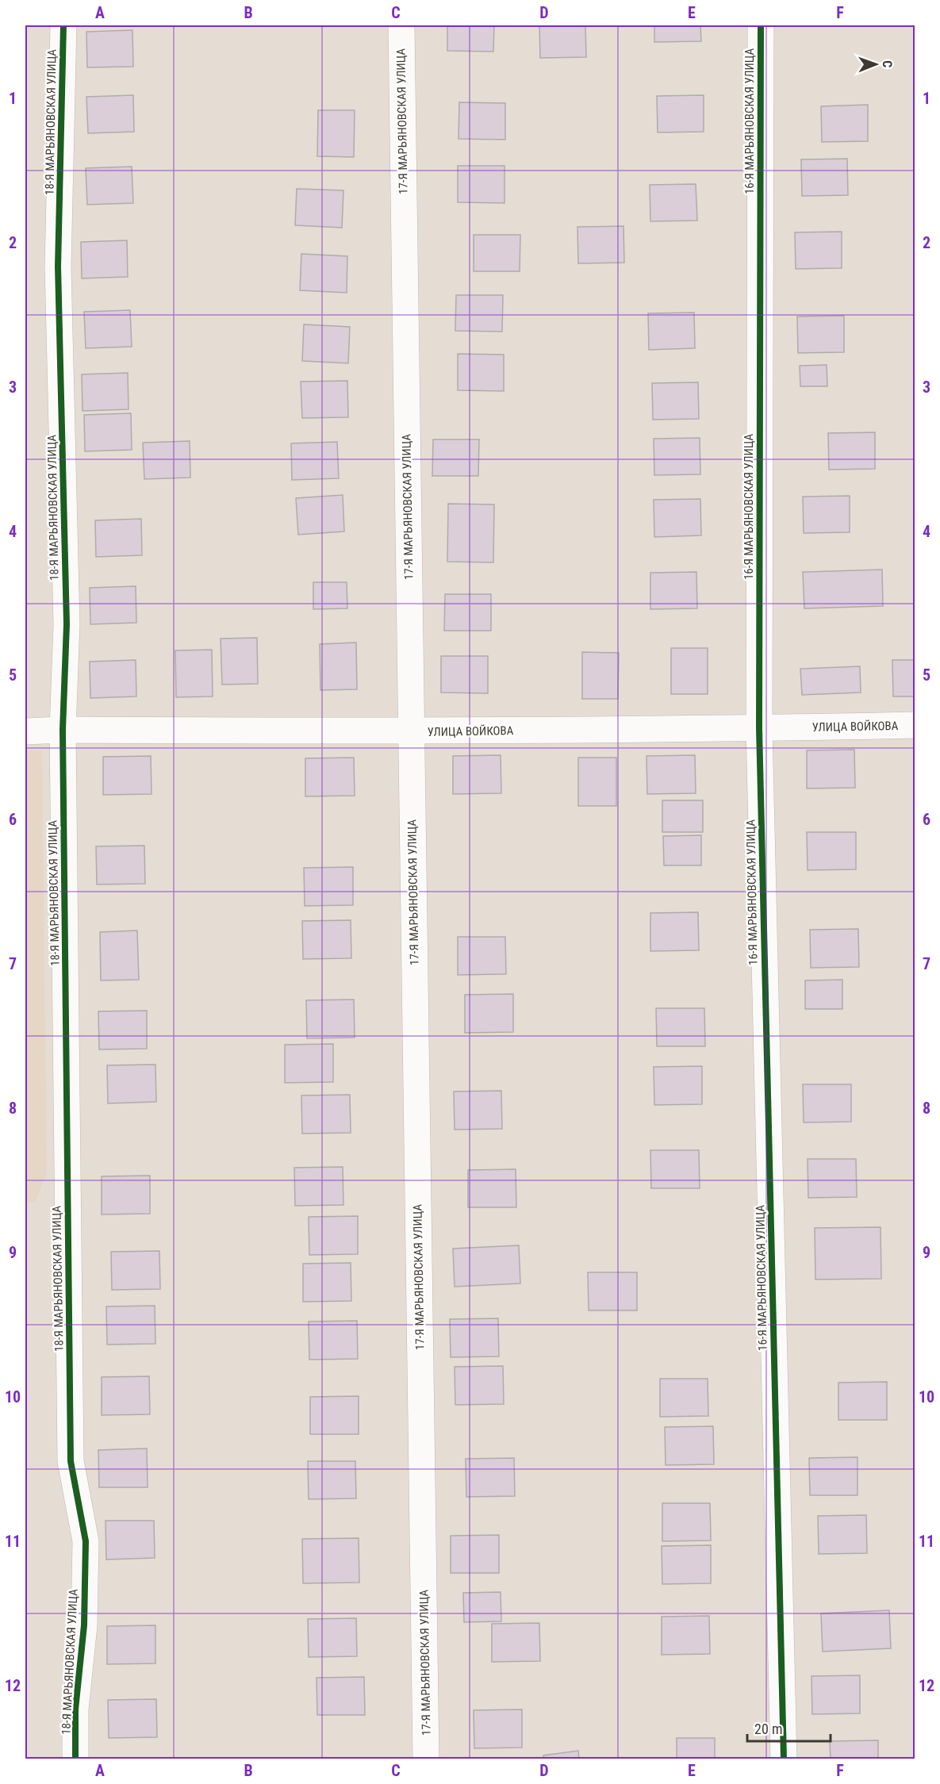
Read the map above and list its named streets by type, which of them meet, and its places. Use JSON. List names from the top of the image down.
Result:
{
  "streets": {
    "street": [
      "17-Я МАРЬЯНОВСКАЯ УЛИЦА",
      "16-Я МАРЬЯНОВСКАЯ УЛИЦА",
      "18-Я МАРЬЯНОВСКАЯ УЛИЦА",
      "УЛИЦА ВОЙКОВА"
    ]
  },
  "crossings": [
    ["17-Я МАРЬЯНОВСКАЯ УЛИЦА", "УЛИЦА ВОЙКОВА"],
    ["16-Я МАРЬЯНОВСКАЯ УЛИЦА", "УЛИЦА ВОЙКОВА"],
    ["18-Я МАРЬЯНОВСКАЯ УЛИЦА", "УЛИЦА ВОЙКОВА"]
  ],
  "scale_bar": "20 m",
  "north": "right",
  "grid": {
    "columns": [
      "A",
      "B",
      "C",
      "D",
      "E",
      "F"
    ],
    "rows": [
      "1",
      "2",
      "3",
      "4",
      "5",
      "6",
      "7",
      "8",
      "9",
      "10",
      "11",
      "12"
    ]
  }
}
